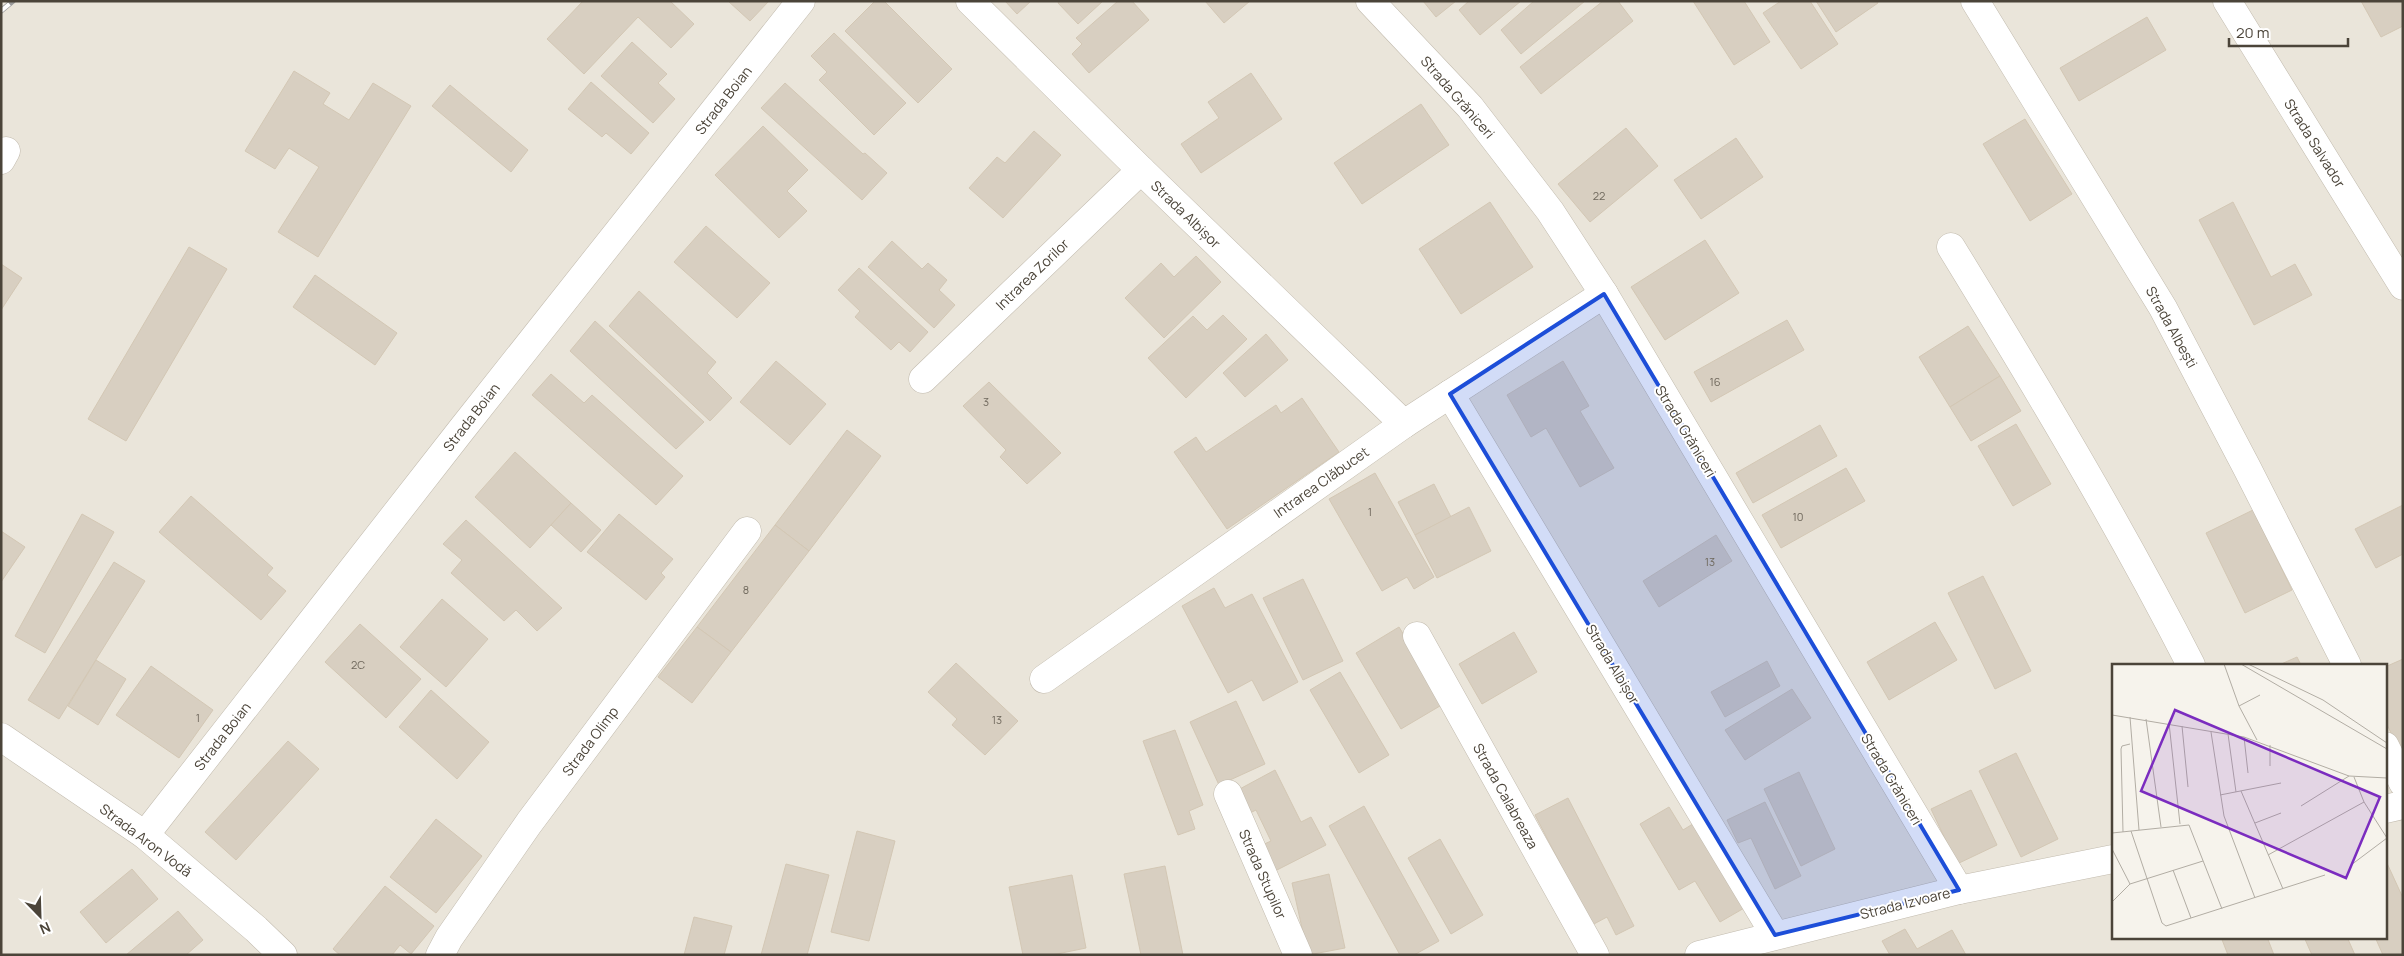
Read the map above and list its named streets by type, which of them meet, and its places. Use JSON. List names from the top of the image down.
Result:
{
  "streets": {
    "street": [
      "Strada Grăniceri",
      "Strada Boian",
      "Strada Salvador",
      "Strada Albișor",
      "Intrarea Zorilor",
      "Strada Albești",
      "Intrarea Clăbucet",
      "Strada Olimp",
      "Strada Calabreaza",
      "Strada Aron Vodă",
      "Strada Stupilor",
      "Strada Izvoare"
    ]
  },
  "crossings": [
    ["Strada Grăniceri", "Intrarea Clăbucet"],
    ["Strada Grăniceri", "Strada Izvoare"],
    ["Strada Boian", "Strada Aron Vodă"],
    ["Strada Albișor", "Intrarea Zorilor"],
    ["Strada Albișor", "Intrarea Clăbucet"],
    ["Strada Albișor", "Strada Izvoare"]
  ],
  "house_numbers": [
    "22",
    "16",
    "3",
    "1",
    "10",
    "13",
    "8",
    "2C",
    "1",
    "13"
  ],
  "scale_bar": "20 m",
  "north": "bottom right"
}
